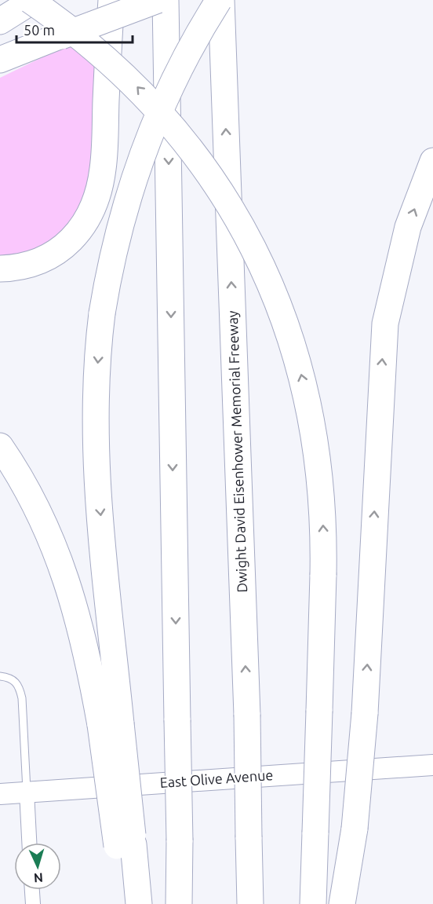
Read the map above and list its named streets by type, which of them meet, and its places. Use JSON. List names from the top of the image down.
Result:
{
  "streets": {
    "highway": ["Dwight David Eisenhower Memorial Freeway"],
    "main road": ["East Olive Avenue"]
  },
  "scale_bar": "50 m",
  "north": "bottom"
}
